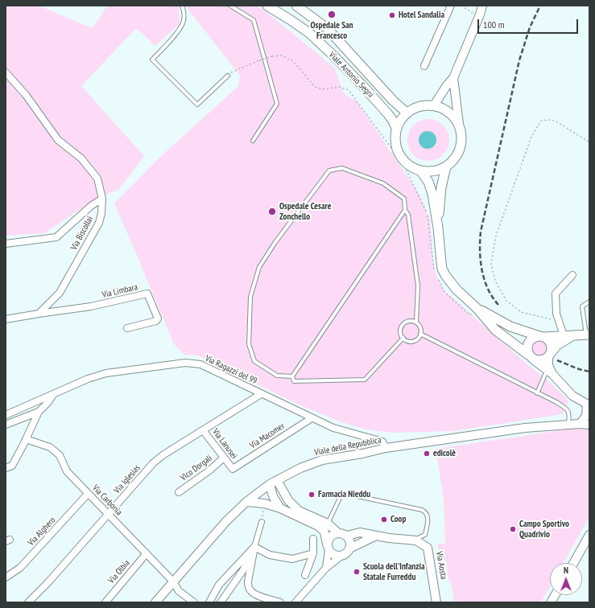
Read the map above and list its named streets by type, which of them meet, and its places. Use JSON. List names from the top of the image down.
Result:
{
  "streets": {
    "main road": ["Viale Antonio Segni"],
    "street": [
      "Via Biscollai",
      "Via Limbara",
      "Via Ragazzi del 99",
      "Via Macomer",
      "Via Lanusei",
      "Viale della Repubblica",
      "Vico Dorgali",
      "Via Iglesias",
      "Via Carbonia",
      "Via Alghero",
      "Via Aosta",
      "Via Olbia"
    ]
  },
  "crossings": [
    ["Via Biscollai", "Via Limbara"],
    ["Via Ragazzi del 99", "Via Macomer"],
    ["Via Ragazzi del 99", "Viale della Repubblica"],
    ["Via Ragazzi del 99", "Via Iglesias"],
    ["Via Macomer", "Via Lanusei"],
    ["Via Lanusei", "Vico Dorgali"],
    ["Via Lanusei", "Via Iglesias"],
    ["Viale della Repubblica", "Via Carbonia"],
    ["Via Iglesias", "Via Carbonia"],
    ["Via Carbonia", "Via Alghero"],
    ["Via Carbonia", "Via Olbia"]
  ],
  "places": [
    "Ospedale San Francesco",
    "Hotel Sandalia",
    "Ospedale Cesare Zonchello",
    "edicolè",
    "Farmacia Nieddu",
    "Coop",
    "Campo Sportivo Quadrivio",
    "Scuola dell'Infanzia Statale Furreddu"
  ],
  "scale_bar": "100 m",
  "north": "top"
}
